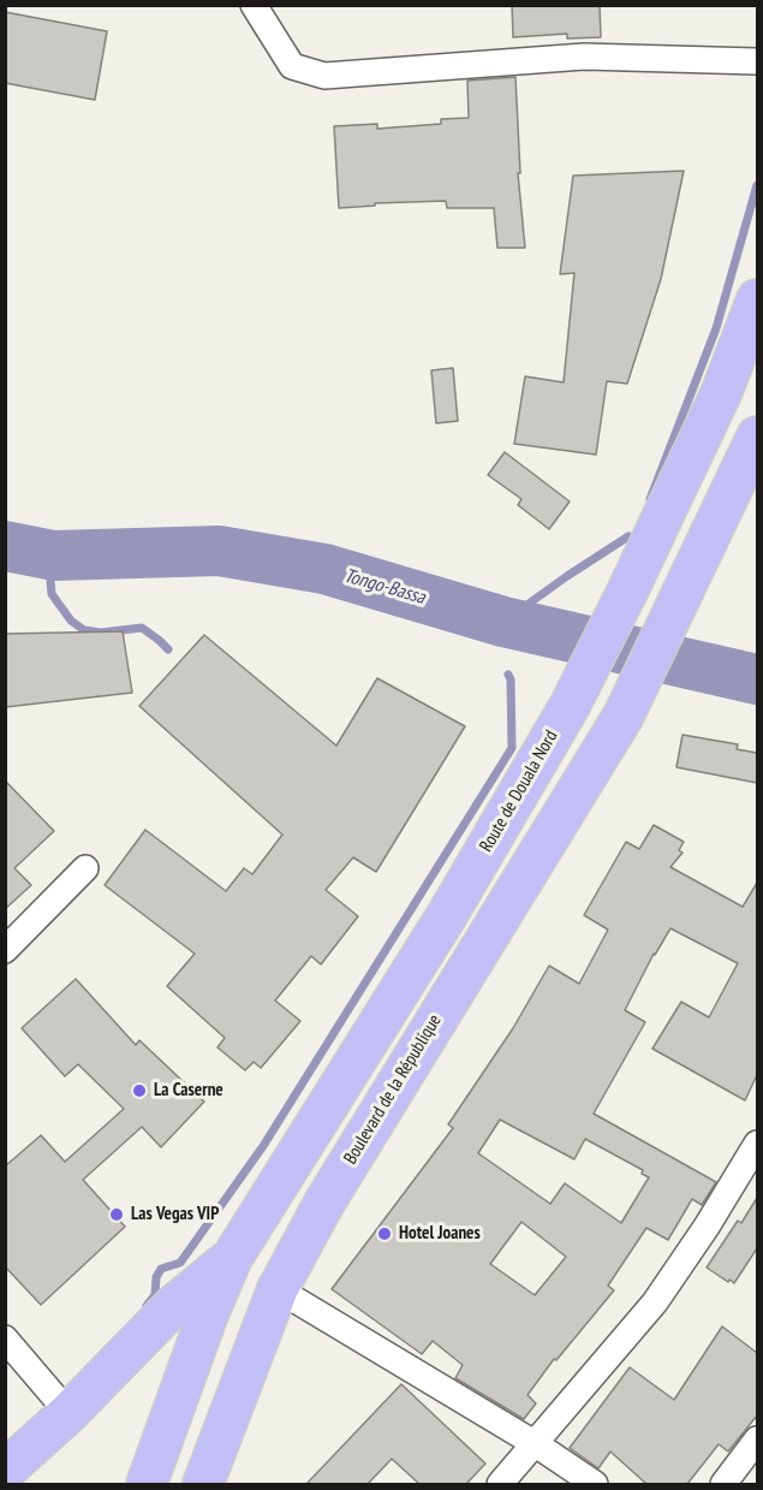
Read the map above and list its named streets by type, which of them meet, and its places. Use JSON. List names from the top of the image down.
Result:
{
  "streets": {
    "main road": ["Route de Douala Nord", "Boulevard de la République"]
  },
  "water": ["Tongo-Bassa"],
  "places": ["La Caserne", "Las Vegas VIP", "Hotel Joanes"]
}
